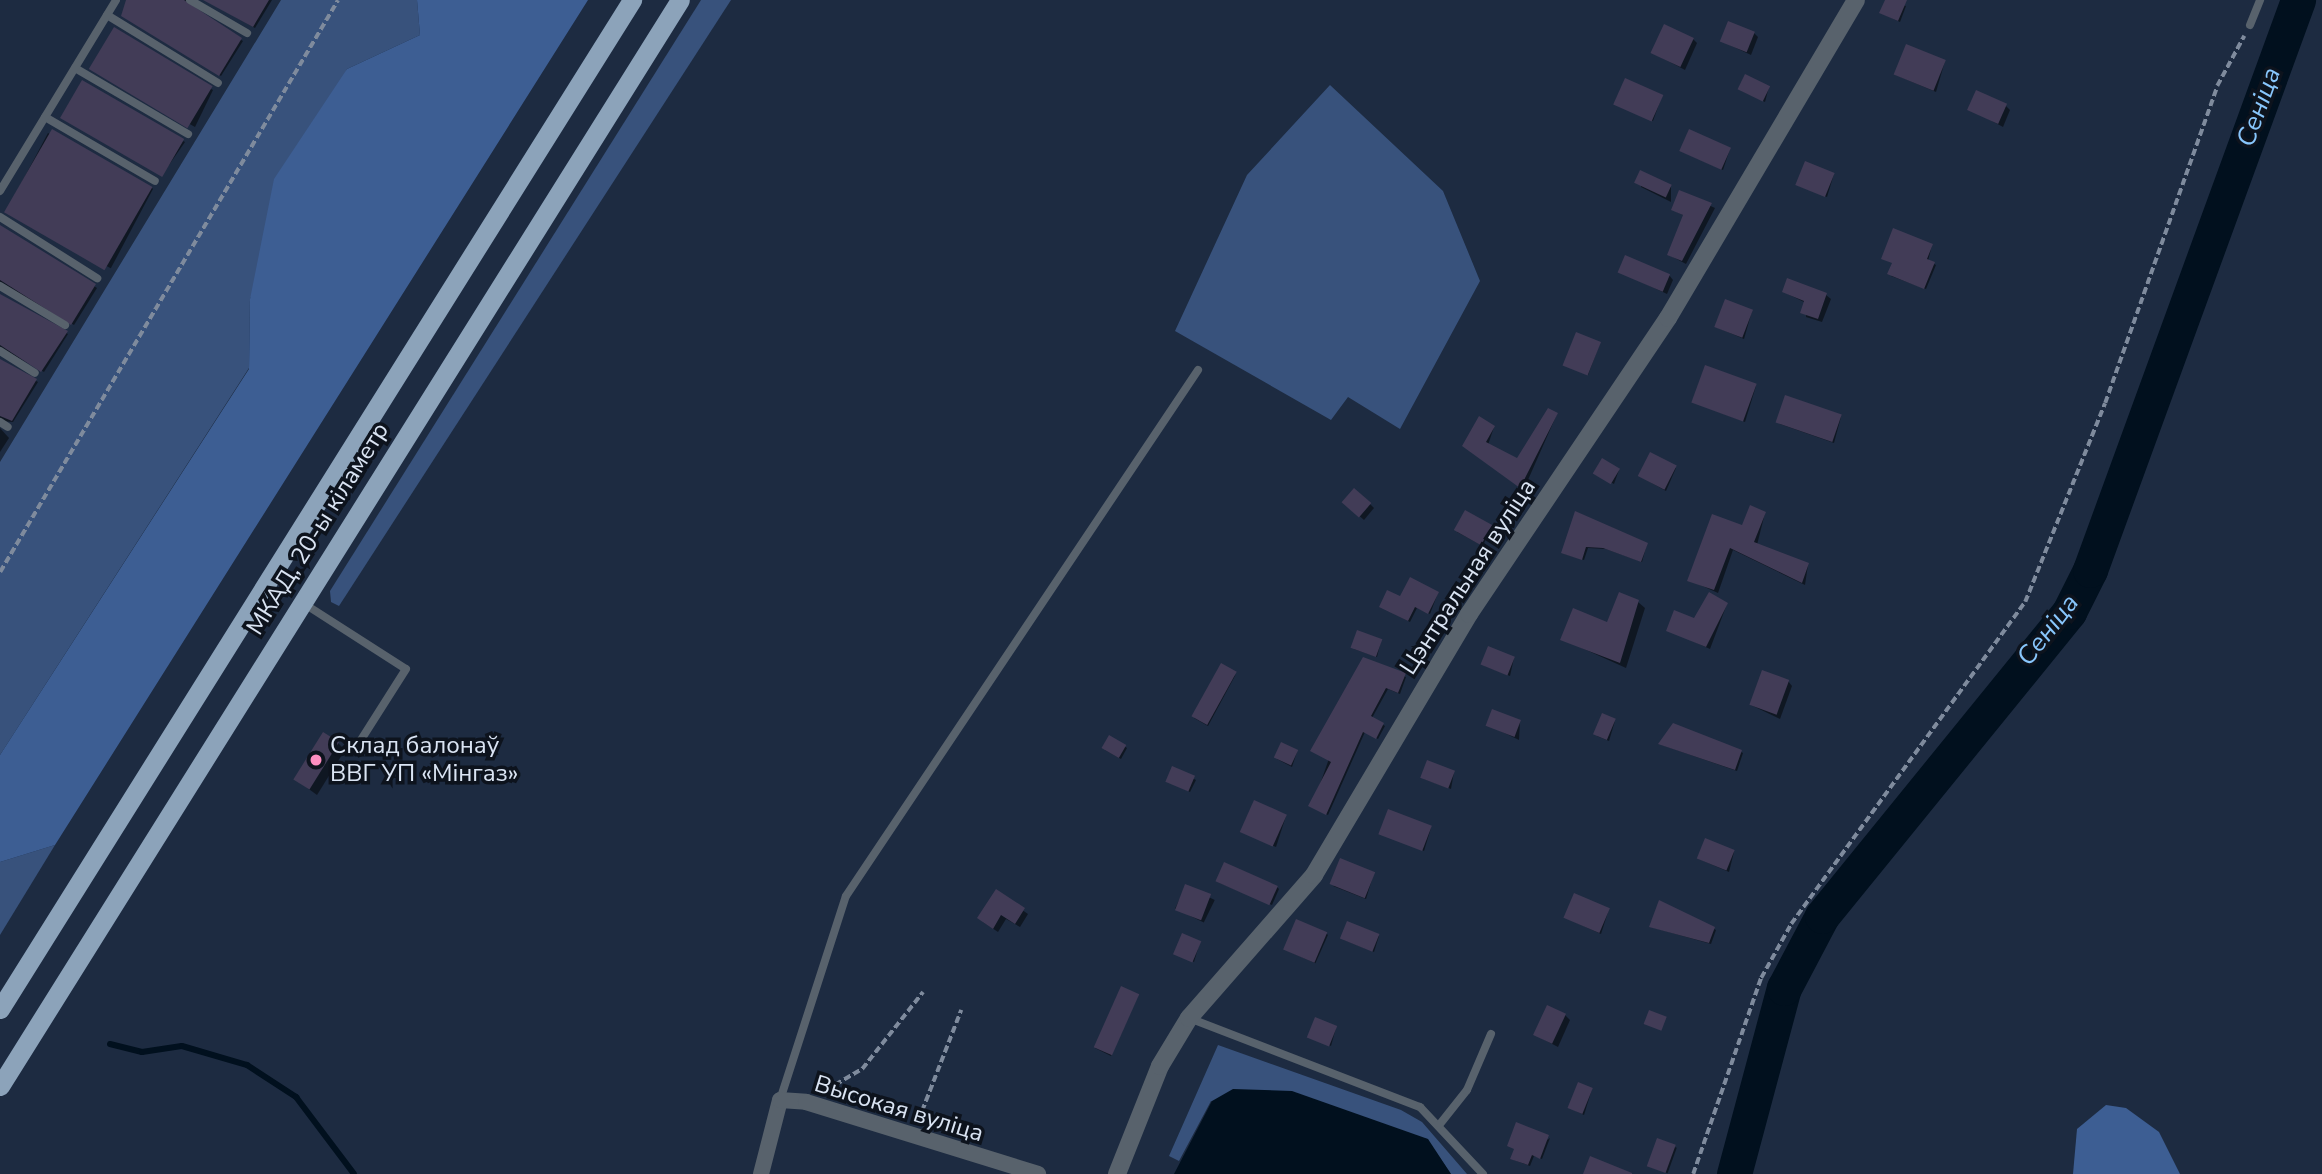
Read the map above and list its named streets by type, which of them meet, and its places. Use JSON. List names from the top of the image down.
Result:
{
  "streets": {
    "highway": ["МКАД, 20-ы кіламетр"],
    "street": ["Цэнтральная вуліца", "Высокая вуліца"]
  },
  "water": ["Сеніца"],
  "places": ["Склад балонаў ВВГ УП «Мінгаз»"]
}
